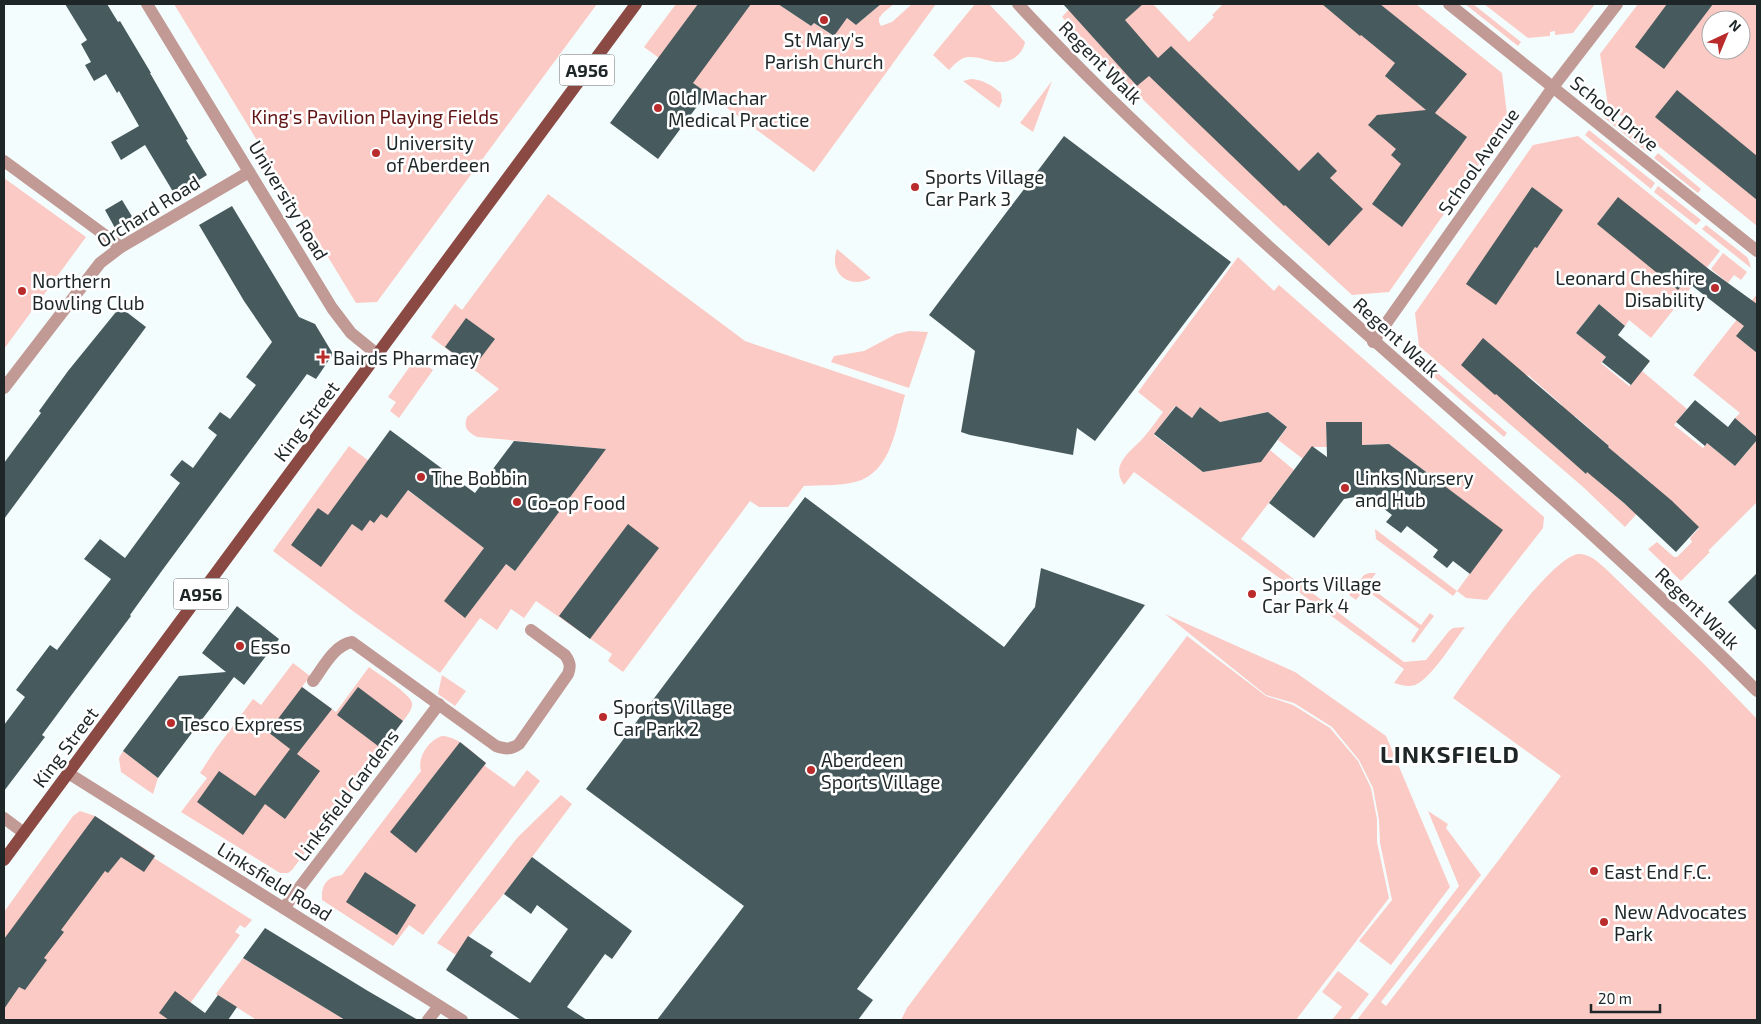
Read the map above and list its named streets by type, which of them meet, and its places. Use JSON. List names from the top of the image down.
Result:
{
  "streets": {
    "main road": ["A956", "King Street"],
    "street": [
      "Regent Walk",
      "School Drive",
      "School Avenue",
      "University Road",
      "Orchard Road",
      "Linksfield Gardens",
      "Linksfield Road"
    ]
  },
  "crossings": [
    ["Regent Walk", "School Avenue"],
    ["School Drive", "School Avenue"],
    ["University Road", "Orchard Road"],
    ["University Road", "King Street"],
    ["King Street", "Linksfield Road"],
    ["Linksfield Gardens", "Linksfield Road"]
  ],
  "districts": ["LINKSFIELD"],
  "parks": ["King's Pavilion Playing Fields"],
  "places": {
    "other": [
      "St Mary's Parish Church",
      "Old Machar Medical Practice",
      "University of Aberdeen",
      "Sports Village Car Park 3",
      "Leonard Cheshire Disability",
      "Northern Bowling Club",
      "The Bobbin",
      "Links Nursery and Hub",
      "Co-op Food",
      "Sports Village Car Park 4",
      "Esso",
      "Sports Village Car Park 2",
      "Tesco Express",
      "Aberdeen Sports Village",
      "East End F.C.",
      "New Advocates Park"
    ],
    "health": ["Bairds Pharmacy"]
  },
  "scale_bar": "20 m",
  "north": "top right"
}
